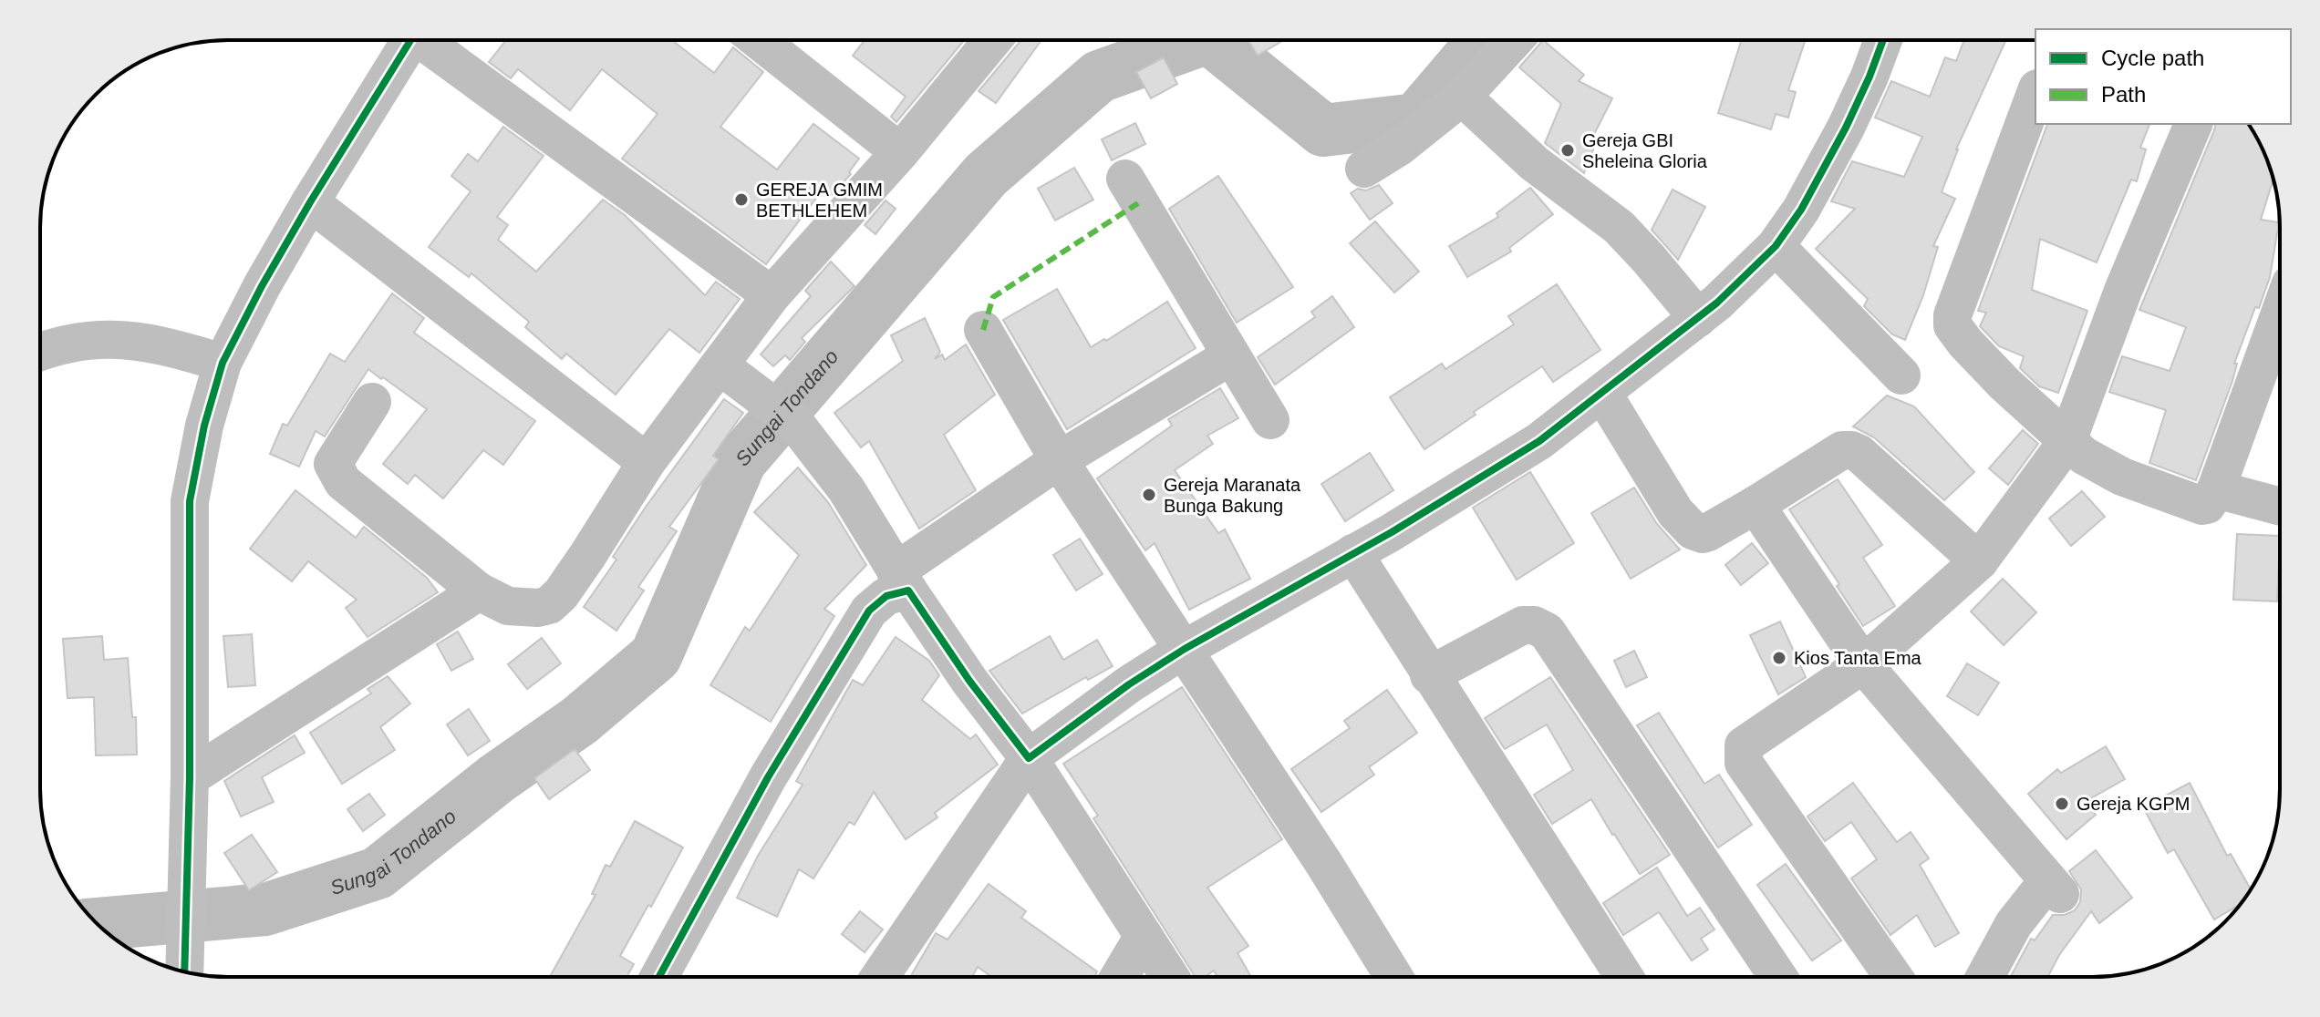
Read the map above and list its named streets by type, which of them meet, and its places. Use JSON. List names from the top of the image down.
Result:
{
  "water": ["Sungai Tondano"],
  "places": [
    "Gereja GBI Sheleina Gloria",
    "GEREJA GMIM BETHLEHEM",
    "Gereja Maranata Bunga Bakung",
    "Kios Tanta Ema",
    "Gereja KGPM"
  ],
  "legend": ["Cycle path", "Path"]
}
